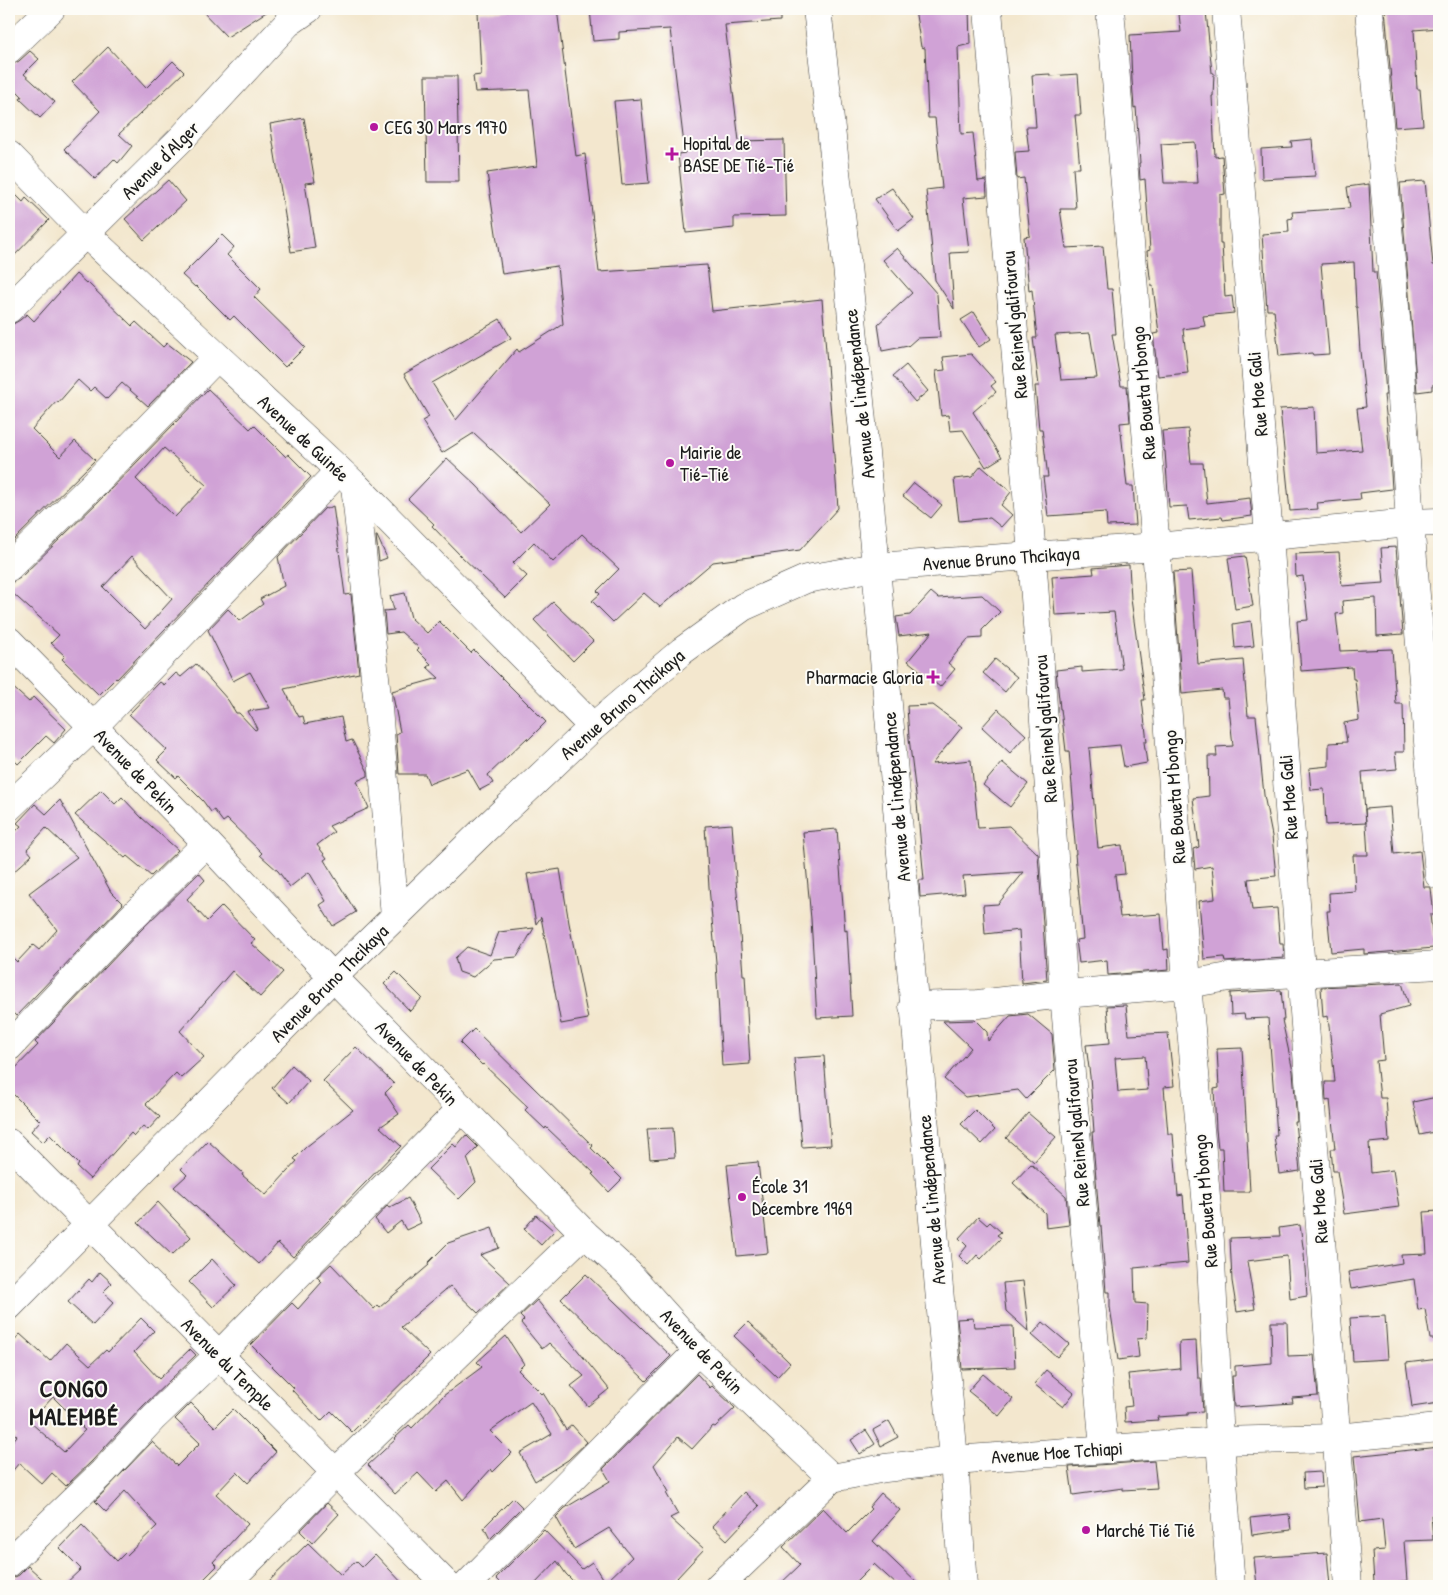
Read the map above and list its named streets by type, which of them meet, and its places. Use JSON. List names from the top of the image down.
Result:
{
  "streets": {
    "street": [
      "Avenue d'Alger",
      "Rue ReineN'galifourou",
      "Rue Boueta M'bongo",
      "Avenue de l'indépendance",
      "Rue Moe Gali",
      "Avenue de Guinée",
      "Avenue Bruno Thcikaya",
      "Avenue de Pekin",
      "Avenue du Temple",
      "Avenue Moe Tchiapi"
    ]
  },
  "crossings": [
    ["Avenue d'Alger", "Avenue de Guinée"],
    ["Rue ReineN'galifourou", "Avenue Bruno Thcikaya"],
    ["Rue ReineN'galifourou", "Avenue Moe Tchiapi"],
    ["Rue Boueta M'bongo", "Avenue Bruno Thcikaya"],
    ["Rue Boueta M'bongo", "Avenue Moe Tchiapi"],
    ["Avenue de l'indépendance", "Avenue Bruno Thcikaya"],
    ["Avenue de l'indépendance", "Avenue Moe Tchiapi"],
    ["Rue Moe Gali", "Avenue Bruno Thcikaya"],
    ["Rue Moe Gali", "Avenue Moe Tchiapi"],
    ["Avenue de Guinée", "Avenue Bruno Thcikaya"],
    ["Avenue Bruno Thcikaya", "Avenue de Pekin"],
    ["Avenue Bruno Thcikaya", "Avenue du Temple"],
    ["Avenue de Pekin", "Avenue Moe Tchiapi"]
  ],
  "districts": ["CONGO MALEMBÉ"],
  "places": {
    "other": [
      "CEG 30 Mars 1970",
      "Mairie de Tié-Tié",
      "École 31 Décembre 1969",
      "Marché Tié Tié"
    ],
    "health": ["Hopital de BASE DE Tié-Tié", "Pharmacie Gloria"]
  }
}
